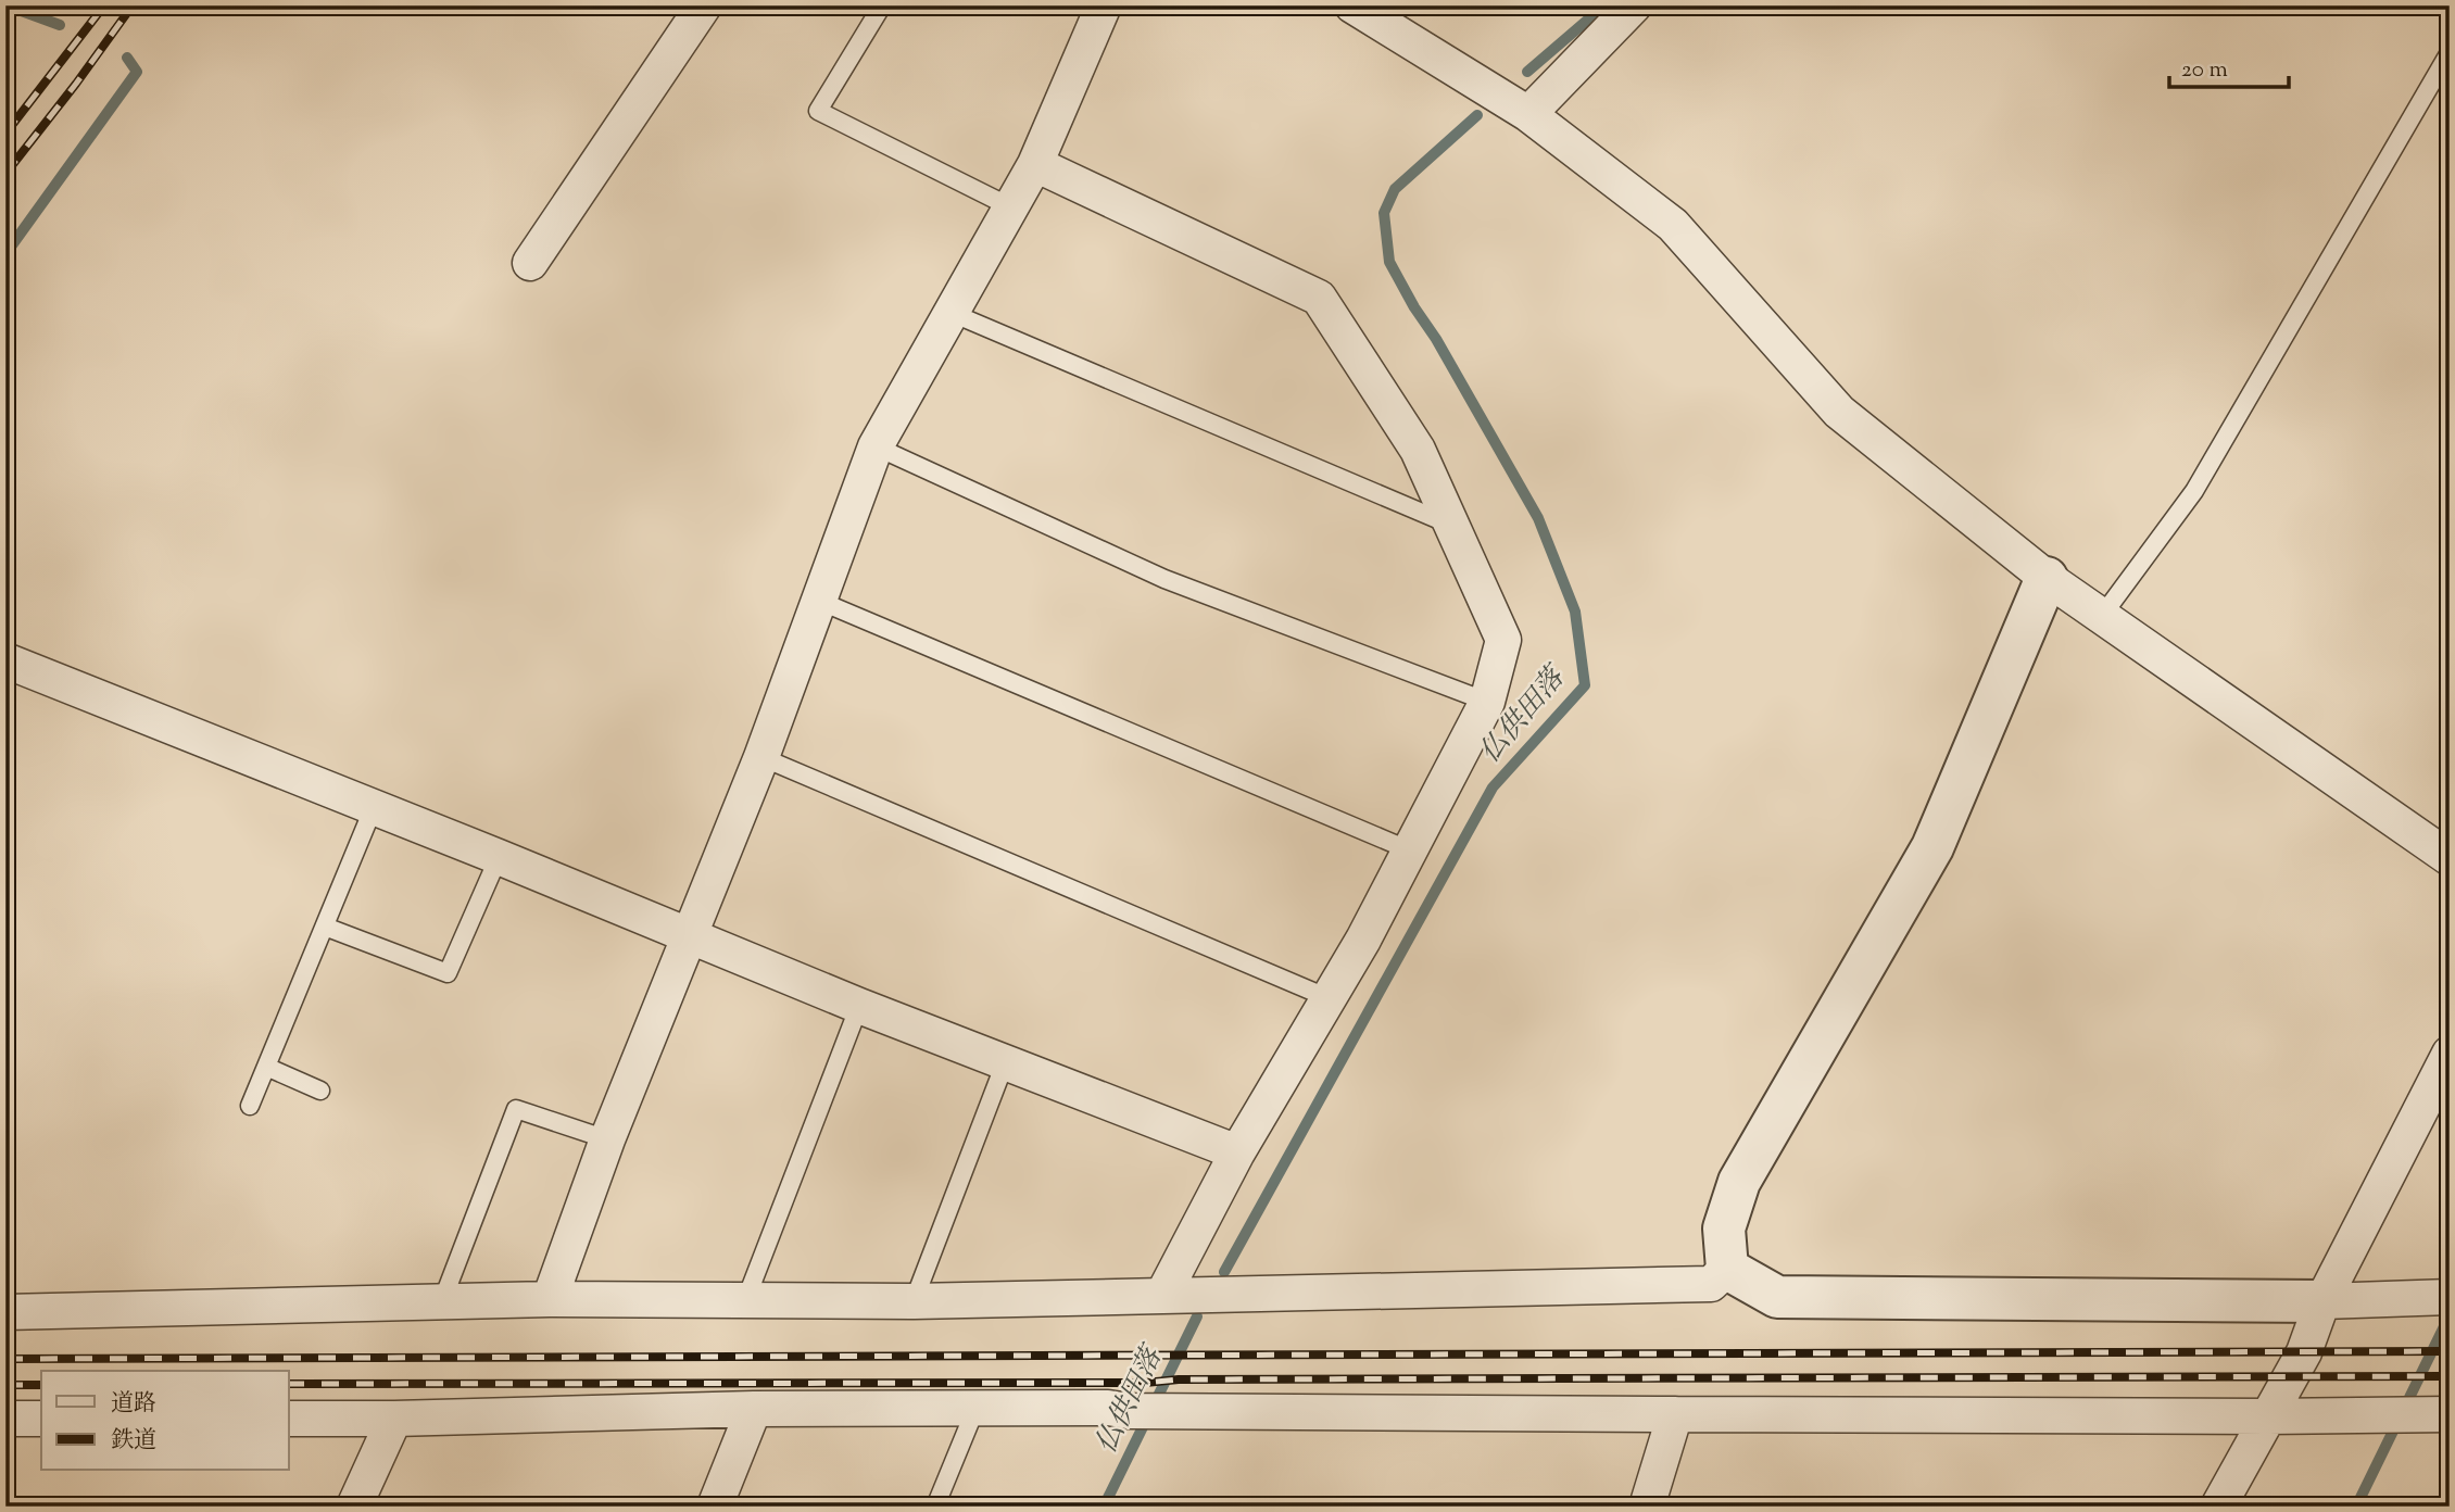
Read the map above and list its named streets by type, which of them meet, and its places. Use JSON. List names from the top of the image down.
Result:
{
  "water": ["仏供田落"],
  "legend": ["道路", "鉄道"],
  "scale_bar": "20 m"
}
